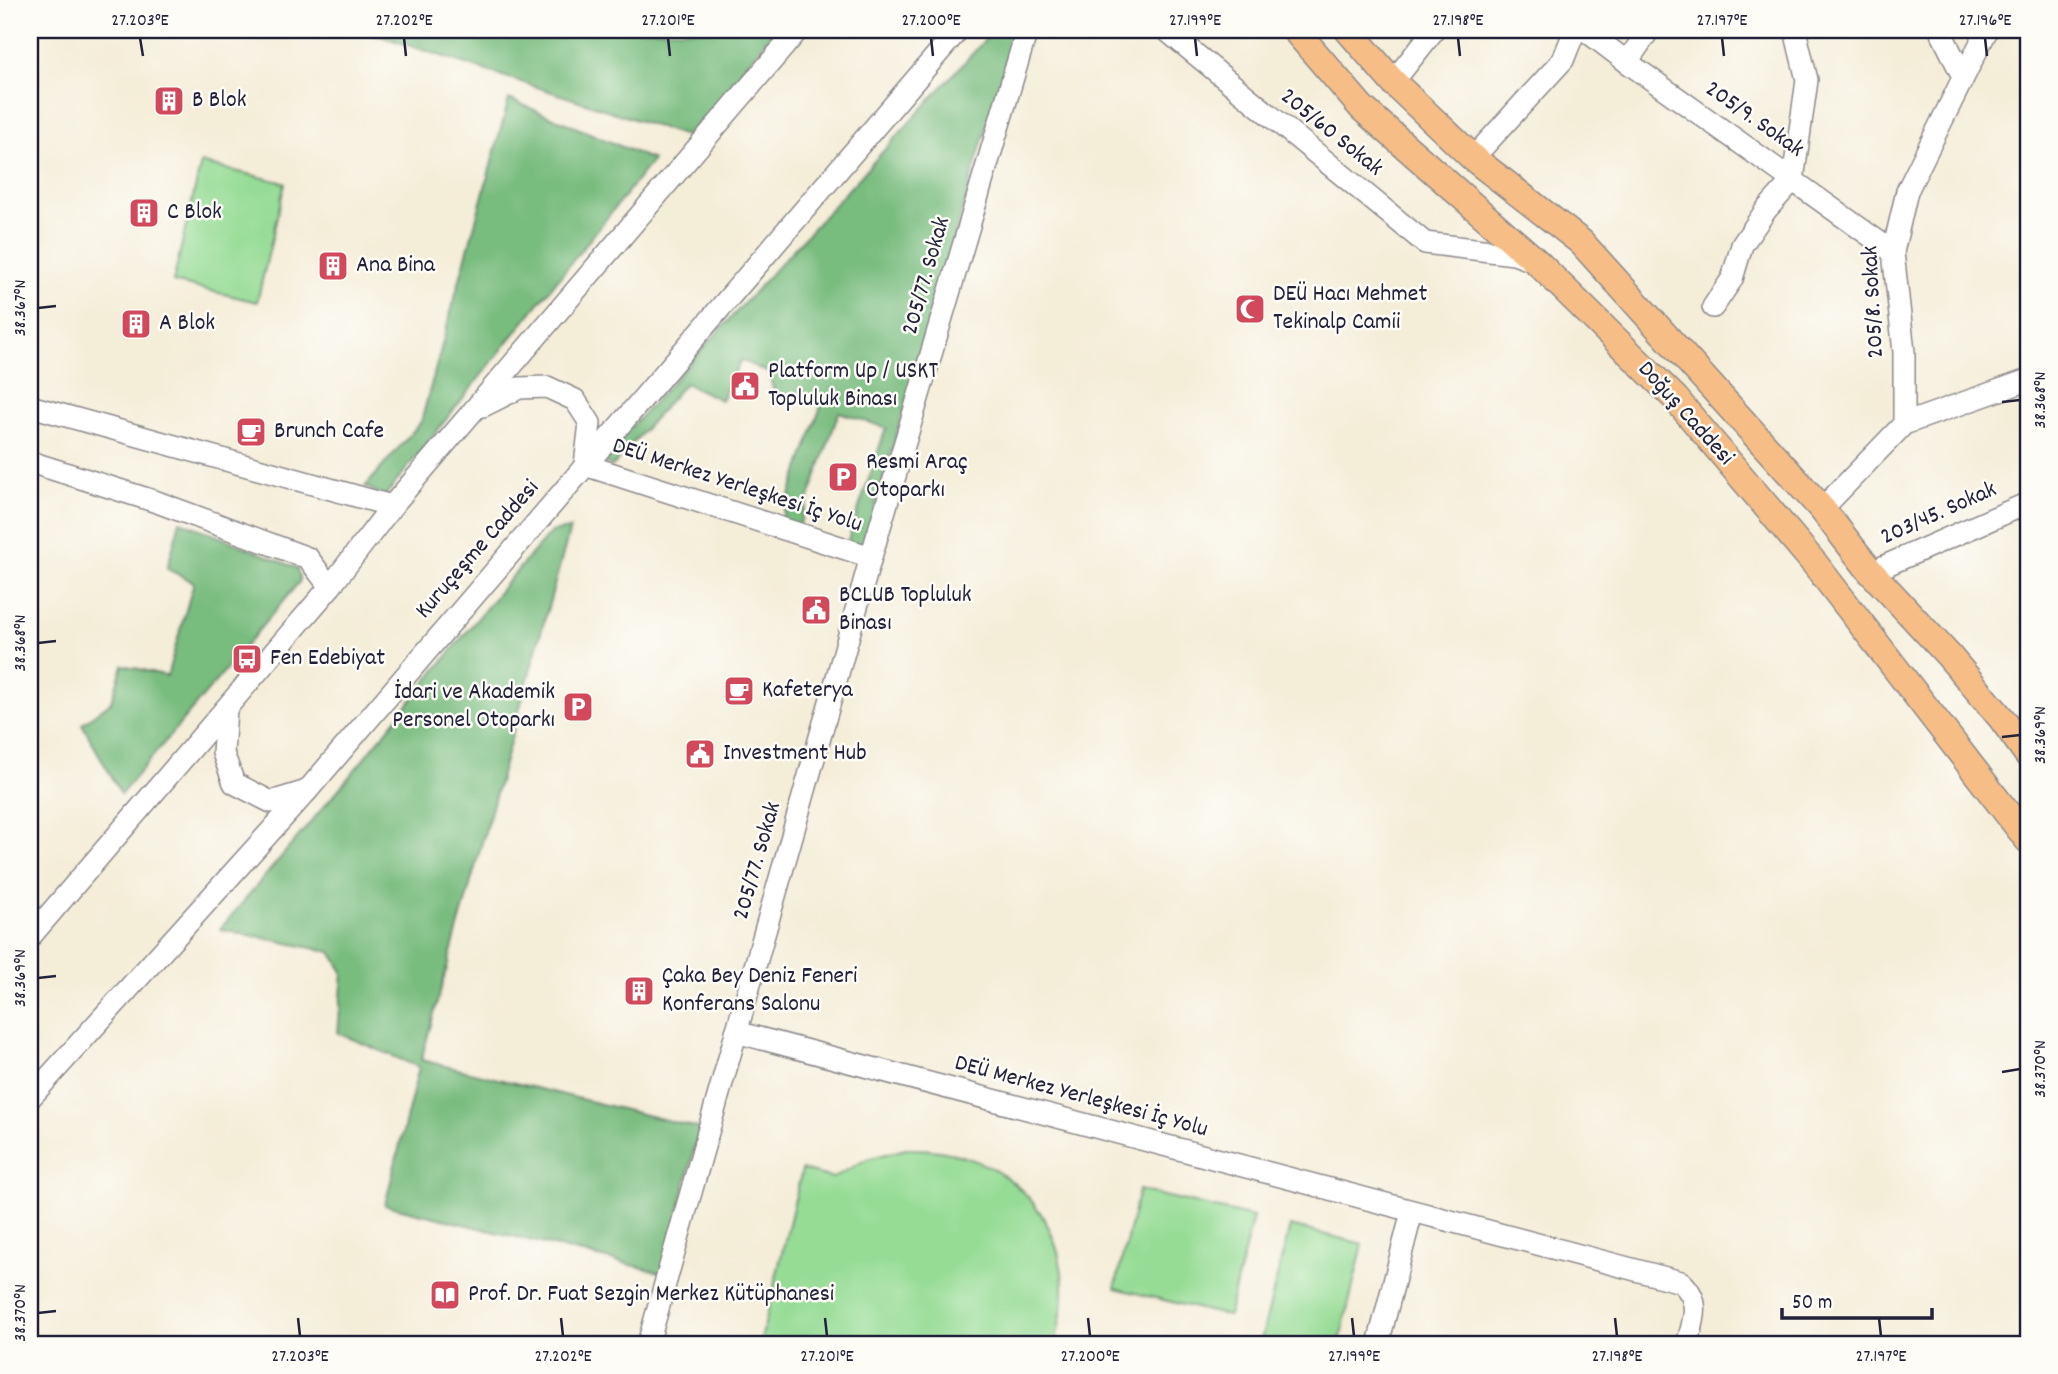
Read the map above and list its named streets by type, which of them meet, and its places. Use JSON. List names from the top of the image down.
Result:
{
  "streets": {
    "main road": ["Doğuş Caddesi"],
    "street": [
      "205/9. Sokak",
      "205/60 Sokak",
      "205/77. Sokak",
      "205/8. Sokak",
      "DEÜ Merkez Yerleşkesi İç Yolu",
      "203/45. Sokak",
      "Kuruçeşme Caddesi"
    ]
  },
  "crossings": [
    ["205/9. Sokak", "205/8. Sokak"],
    ["205/60 Sokak", "Doğuş Caddesi"],
    ["205/77. Sokak", "DEÜ Merkez Yerleşkesi İç Yolu"],
    ["Doğuş Caddesi", "203/45. Sokak"],
    ["DEÜ Merkez Yerleşkesi İç Yolu", "Kuruçeşme Caddesi"]
  ],
  "places": {
    "building": [
      "B Blok",
      "C Blok",
      "Ana Bina",
      "A Blok",
      "Çaka Bey Deniz Feneri Konferans Salonu"
    ],
    "mosque": ["DEÜ Hacı Mehmet Tekinalp Camii"],
    "public building": ["Platform Up / USKT Topluluk Binası", "BCLUB Topluluk Binası", "Investment Hub"],
    "cafe": ["Brunch Cafe", "Kafeterya"],
    "parking": ["Resmi Araç Otoparkı", "İdari ve Akademik Personel Otoparkı"],
    "bus stop": ["Fen Edebiyat"],
    "library": ["Prof. Dr. Fuat Sezgin Merkez Kütüphanesi"]
  },
  "scale_bar": "50 m",
  "coordinates": [
    "27.203°E",
    "27.202°E",
    "27.201°E",
    "27.200°E",
    "27.199°E",
    "27.198°E",
    "27.197°E",
    "27.196°E",
    "38.367°N",
    "38.368°N",
    "38.369°N",
    "38.370°N"
  ]
}
